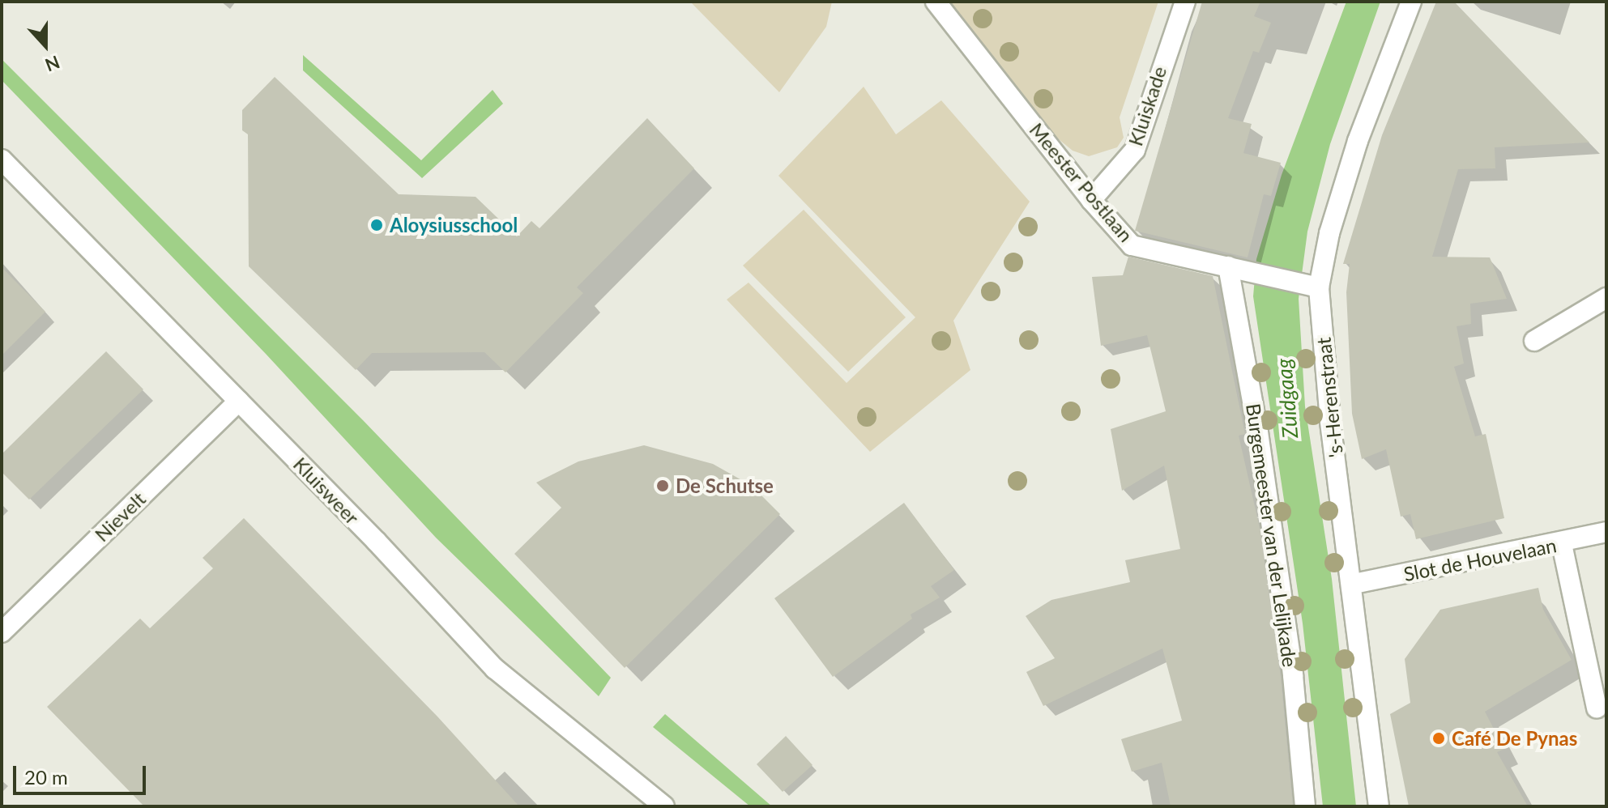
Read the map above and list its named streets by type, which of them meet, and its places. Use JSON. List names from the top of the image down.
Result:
{
  "streets": {
    "street": [
      "Kluiskade",
      "Meester Postlaan",
      "'s-Herenstraat",
      "Kluisweer",
      "Nievelt",
      "Burgemeester van der Lelijkade",
      "Slot de Houvelaan"
    ]
  },
  "crossings": [
    ["Kluiskade", "Meester Postlaan"],
    ["Meester Postlaan", "'s-Herenstraat"],
    ["Meester Postlaan", "Burgemeester van der Lelijkade"],
    ["'s-Herenstraat", "Slot de Houvelaan"],
    ["Kluisweer", "Nievelt"]
  ],
  "water": ["Zuidgaag"],
  "places": ["Aloysiusschool", "De Schutse", "Café De Pynas"],
  "scale_bar": "20 m",
  "north": "bottom"
}
